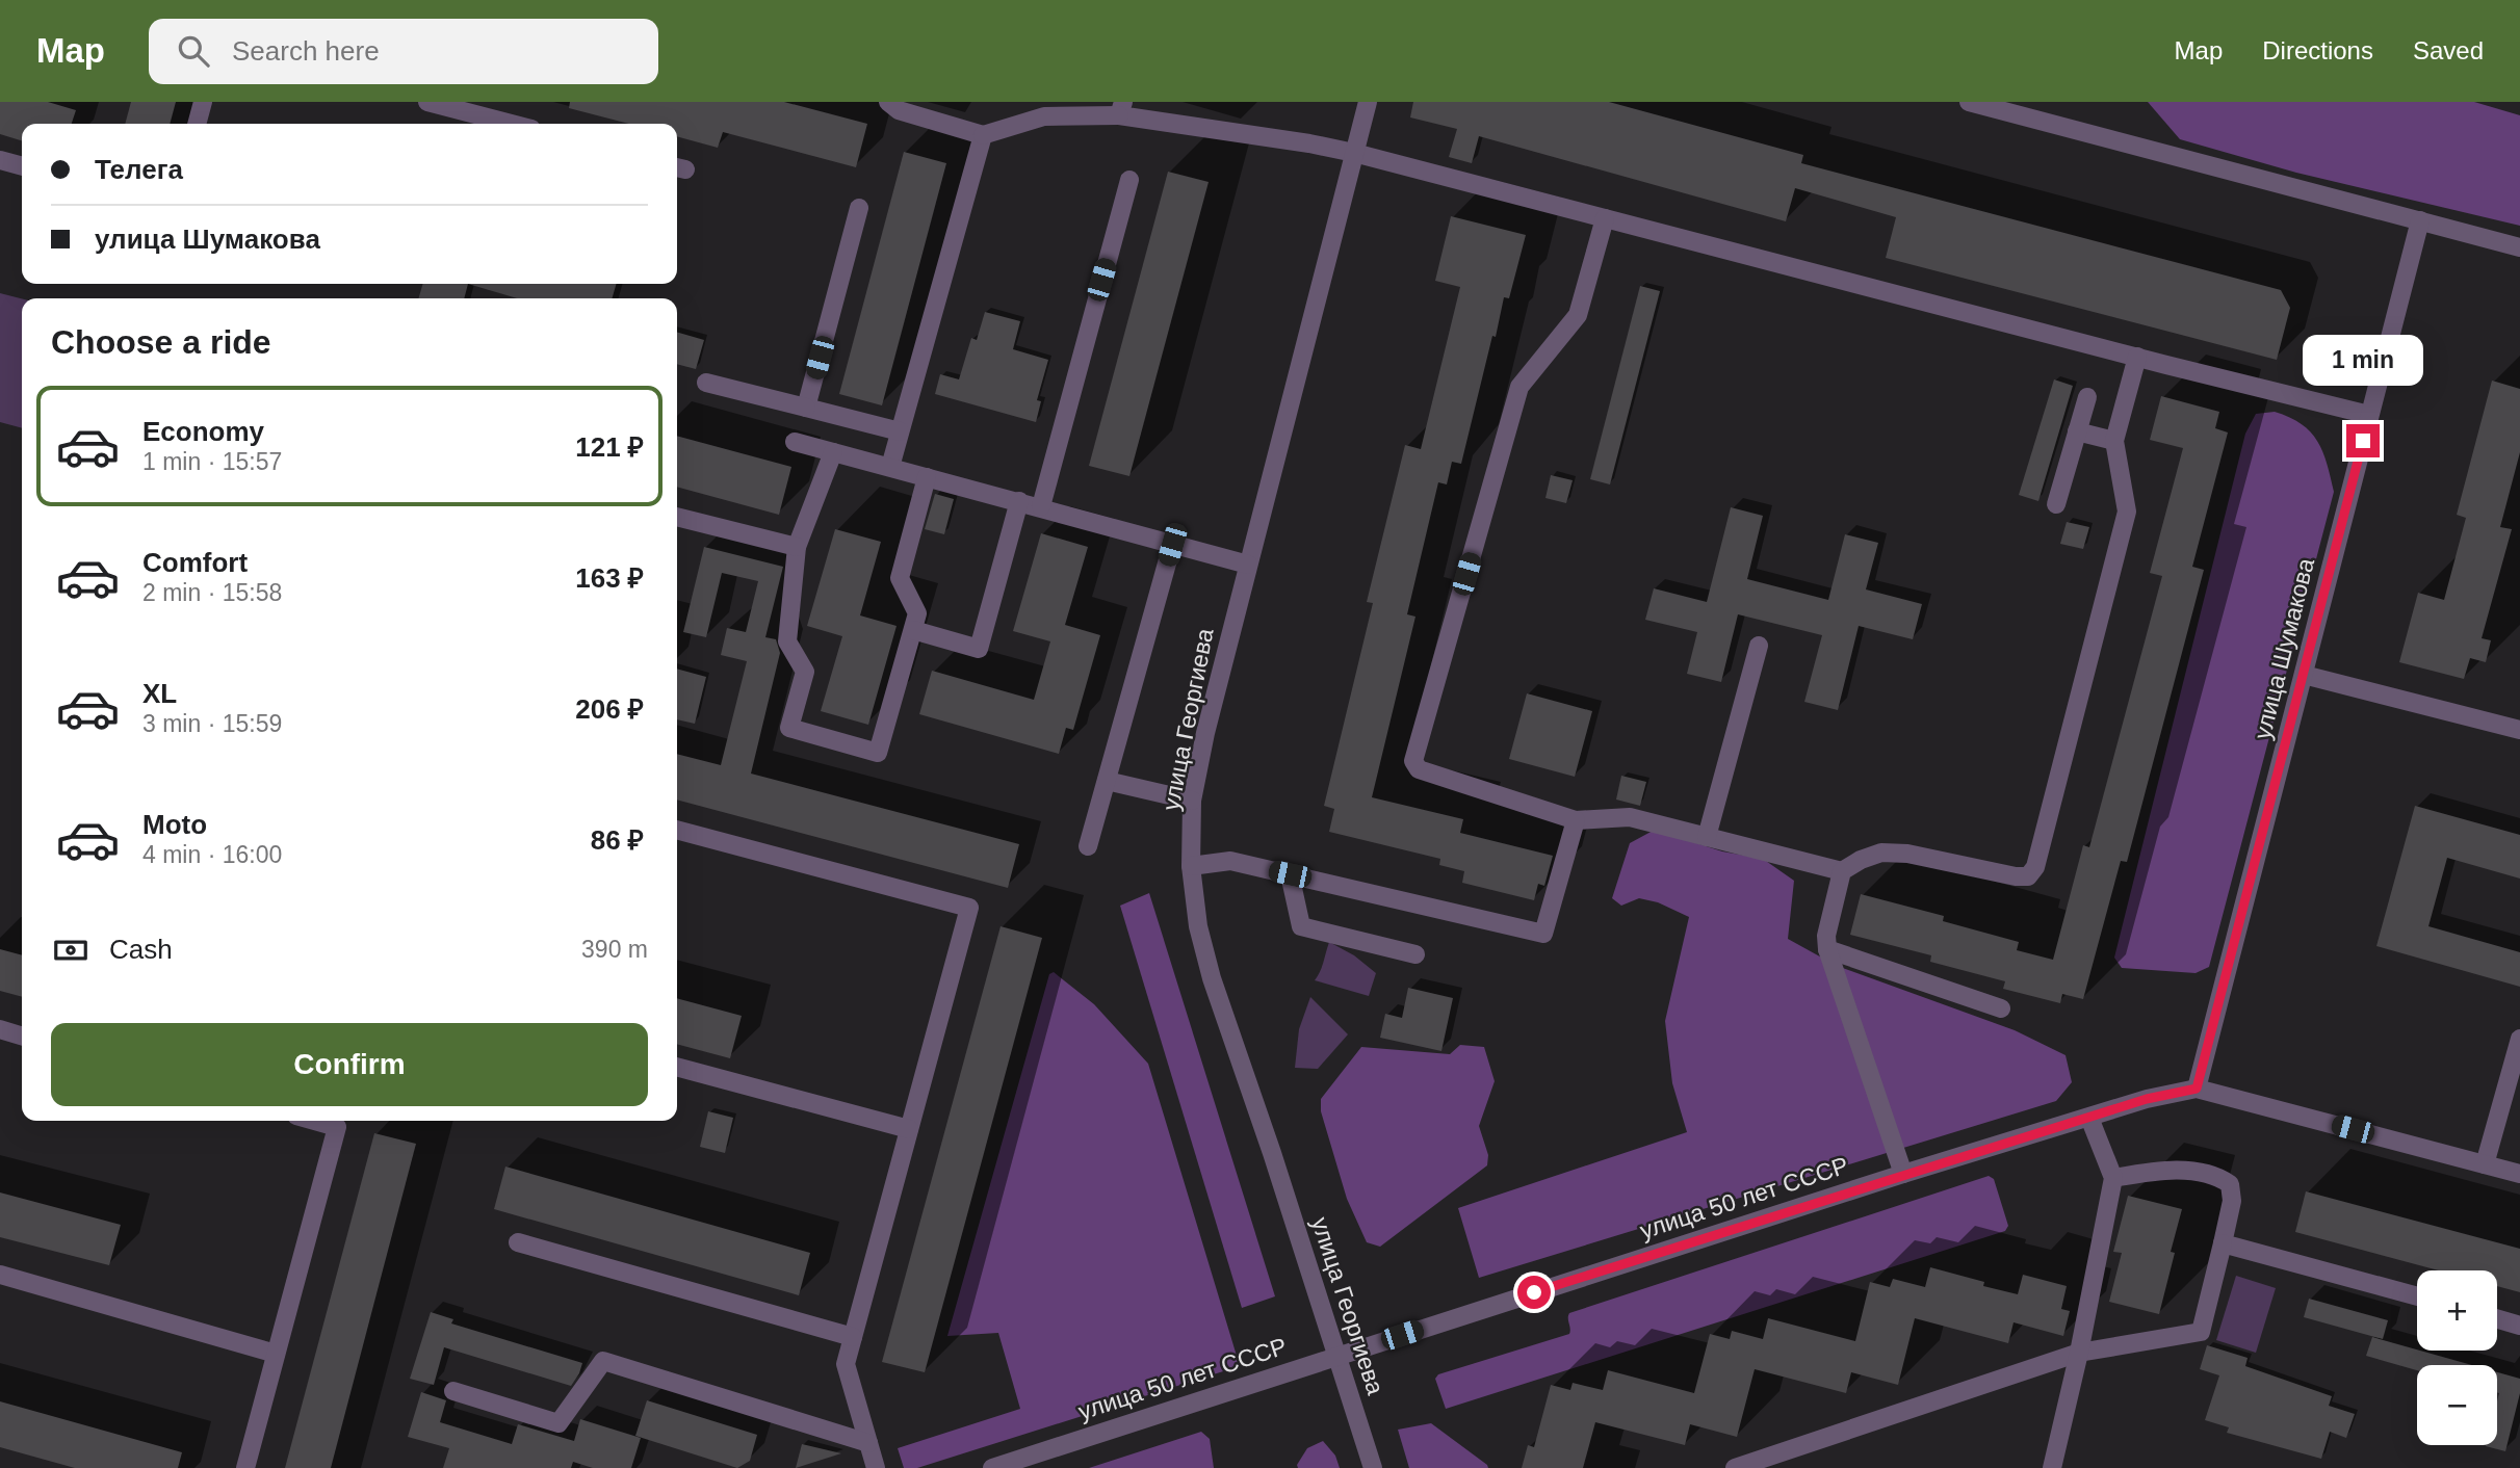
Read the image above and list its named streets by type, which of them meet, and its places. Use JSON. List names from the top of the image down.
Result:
{
  "streets": {
    "street": ["улица Шумакова", "улица Георгиева", "улица 50 лет СССР"]
  },
  "crossings": [
    ["улица Шумакова", "улица 50 лет СССР"],
    ["улица Георгиева", "улица 50 лет СССР"]
  ],
  "page": {
    "header": "Map",
    "search": "Search here",
    "nav": ["Map", "Directions", "Saved"],
    "banner": ["Телега", "улица Шумакова"],
    "heading": "Choose a ride",
    "bubble": "1 min",
    "list": [
      {
        "name": "Economy",
        "note": "1 min · 15:57",
        "value": "121 ₽"
      },
      {
        "name": "Comfort",
        "note": "2 min · 15:58",
        "value": "163 ₽"
      },
      {
        "name": "XL",
        "note": "3 min · 15:59",
        "value": "206 ₽"
      },
      {
        "name": "Moto",
        "note": "4 min · 16:00",
        "value": "86 ₽"
      }
    ],
    "pay": ["Cash", "390 m"],
    "buttons": "Confirm",
    "map_buttons": ["+", "−"]
  }
}
